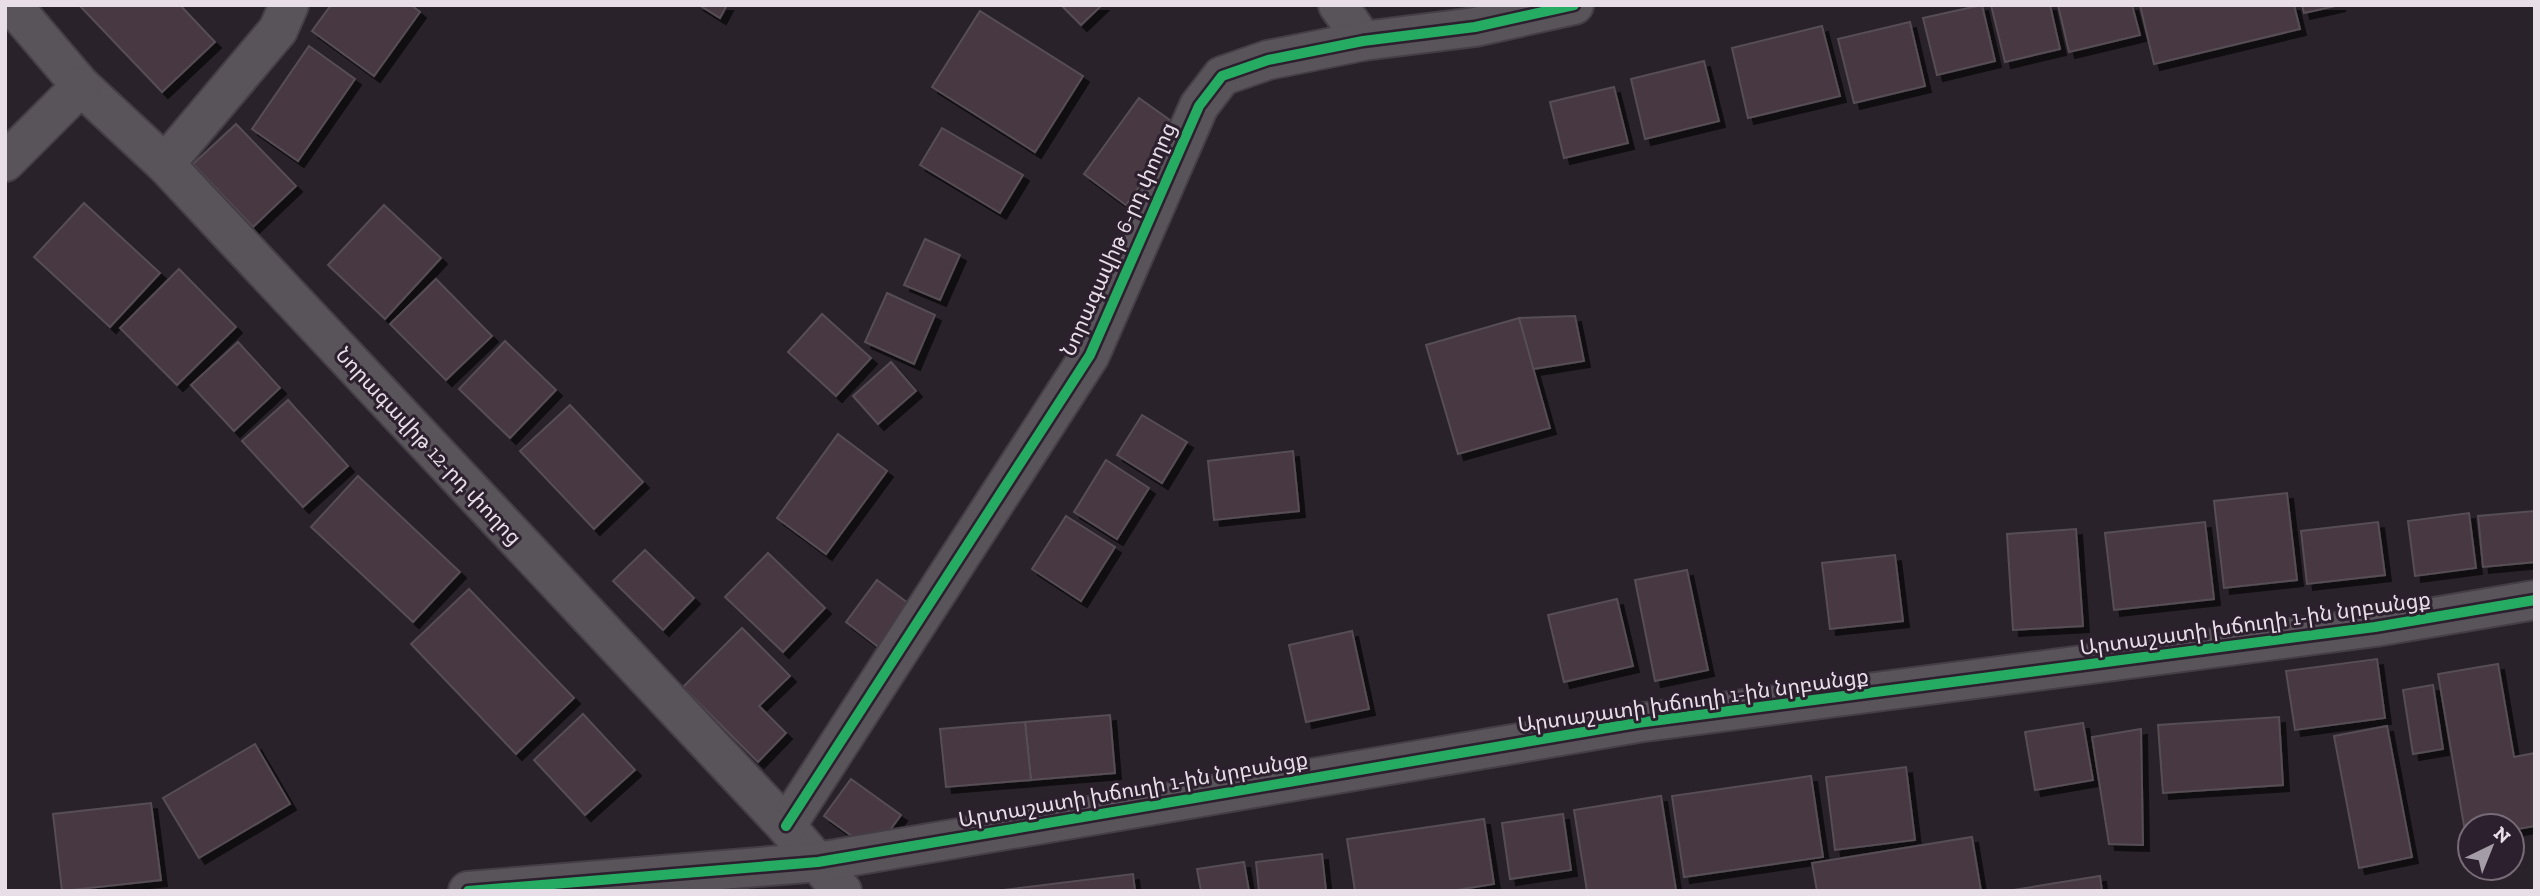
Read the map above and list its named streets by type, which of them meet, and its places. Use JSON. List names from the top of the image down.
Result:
{
  "streets": {
    "street": ["Նորագավիթ 6-րդ փողոց", "Նորագավիթ 12-րդ փողոց", "Արտաշատի խճուղի 1-ին նրբանցք"]
  },
  "crossings": [
    ["Նորագավիթ 6-րդ փողոց", "Նորագավիթ 12-րդ փողոց"],
    ["Նորագավիթ 12-րդ փողոց", "Արտաշատի խճուղի 1-ին նրբանցք"]
  ],
  "north": "top right"
}
